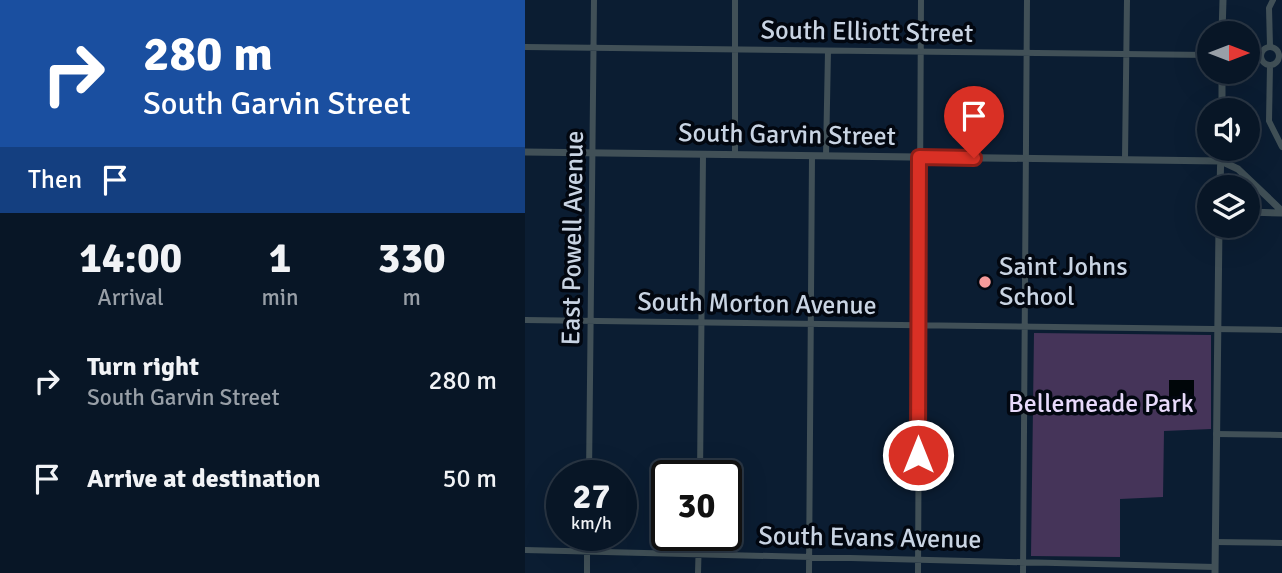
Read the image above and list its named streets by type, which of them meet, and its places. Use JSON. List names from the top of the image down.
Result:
{
  "streets": {
    "street": [
      "South Elliott Street",
      "South Garvin Street",
      "East Powell Avenue",
      "South Morton Avenue",
      "South Evans Avenue"
    ]
  },
  "crossings": [
    ["South Elliott Street", "East Powell Avenue"],
    ["South Garvin Street", "East Powell Avenue"],
    ["East Powell Avenue", "South Morton Avenue"]
  ],
  "parks": ["Bellemeade Park"],
  "places": ["Saint Johns School"],
  "north": "right",
  "page": {
    "turn": ["280 m", "South Garvin Street"],
    "then": "Then",
    "eta": [
      "14:00",
      "Arrival",
      "1",
      "min",
      "330",
      "m"
    ],
    "list": [
      {
        "name": "Turn right",
        "note": "South Garvin Street",
        "value": "280 m"
      },
      {
        "name": "Arrive at destination",
        "value": "50 m"
      }
    ],
    "speed": "27 km/h",
    "limit": "30"
  }
}
